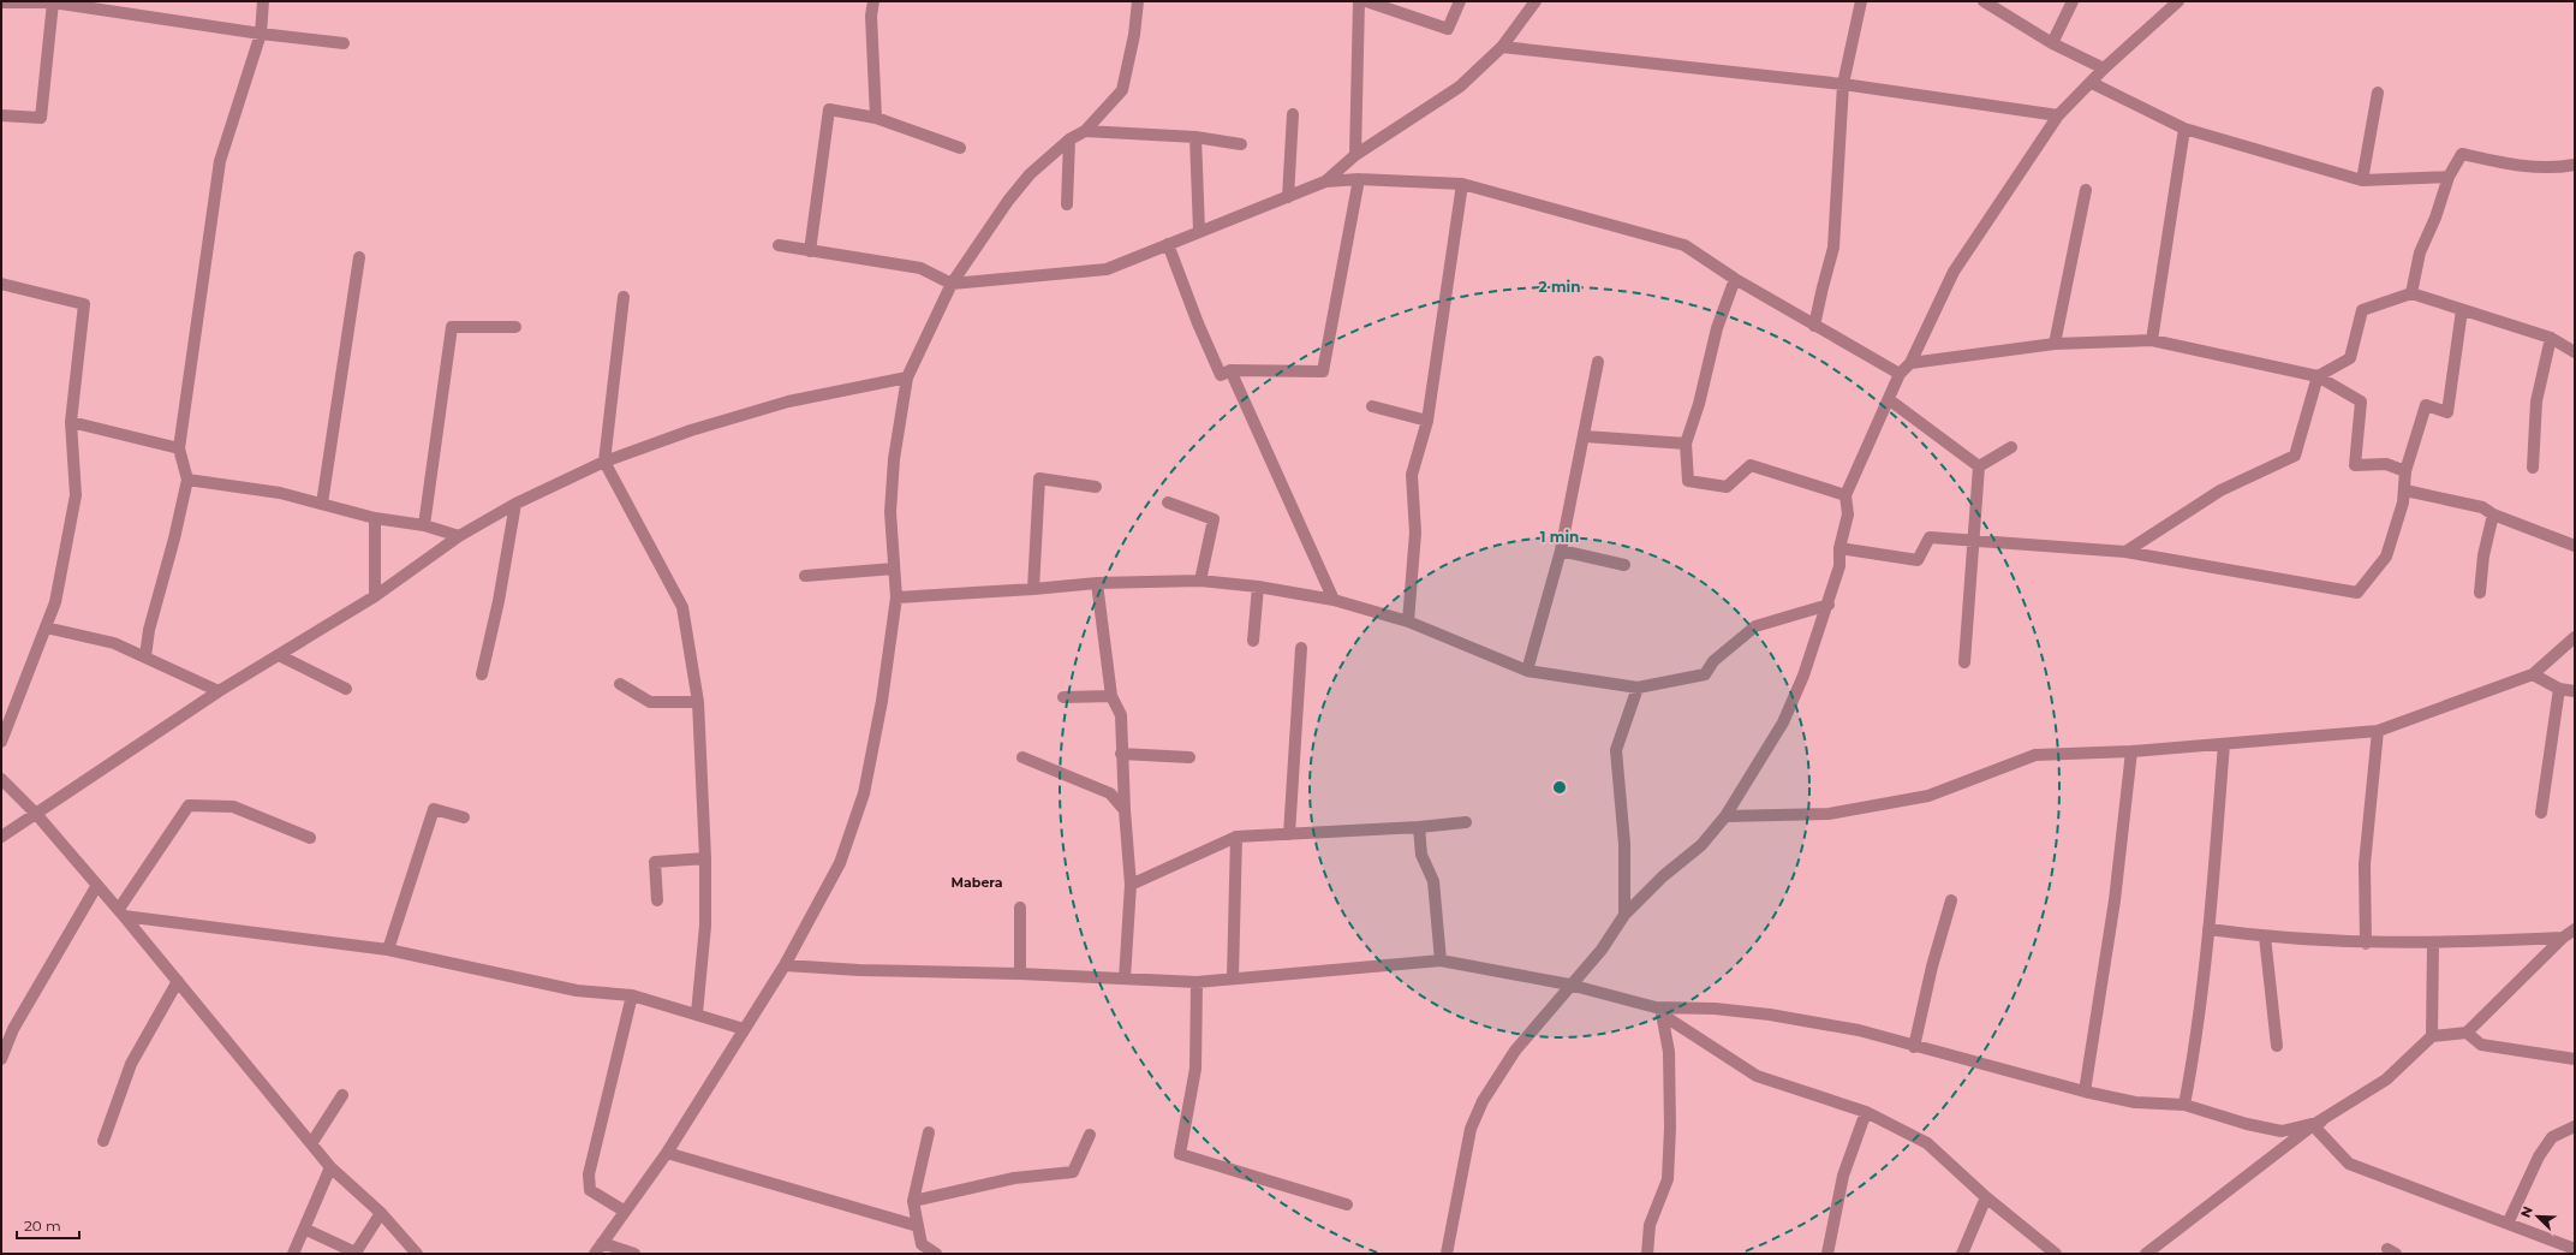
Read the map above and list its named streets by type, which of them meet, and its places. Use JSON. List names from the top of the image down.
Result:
{
  "districts": ["Mabera"],
  "scale_bar": "20 m",
  "north": "top left",
  "rings": ["2 min", "1 min"]
}
